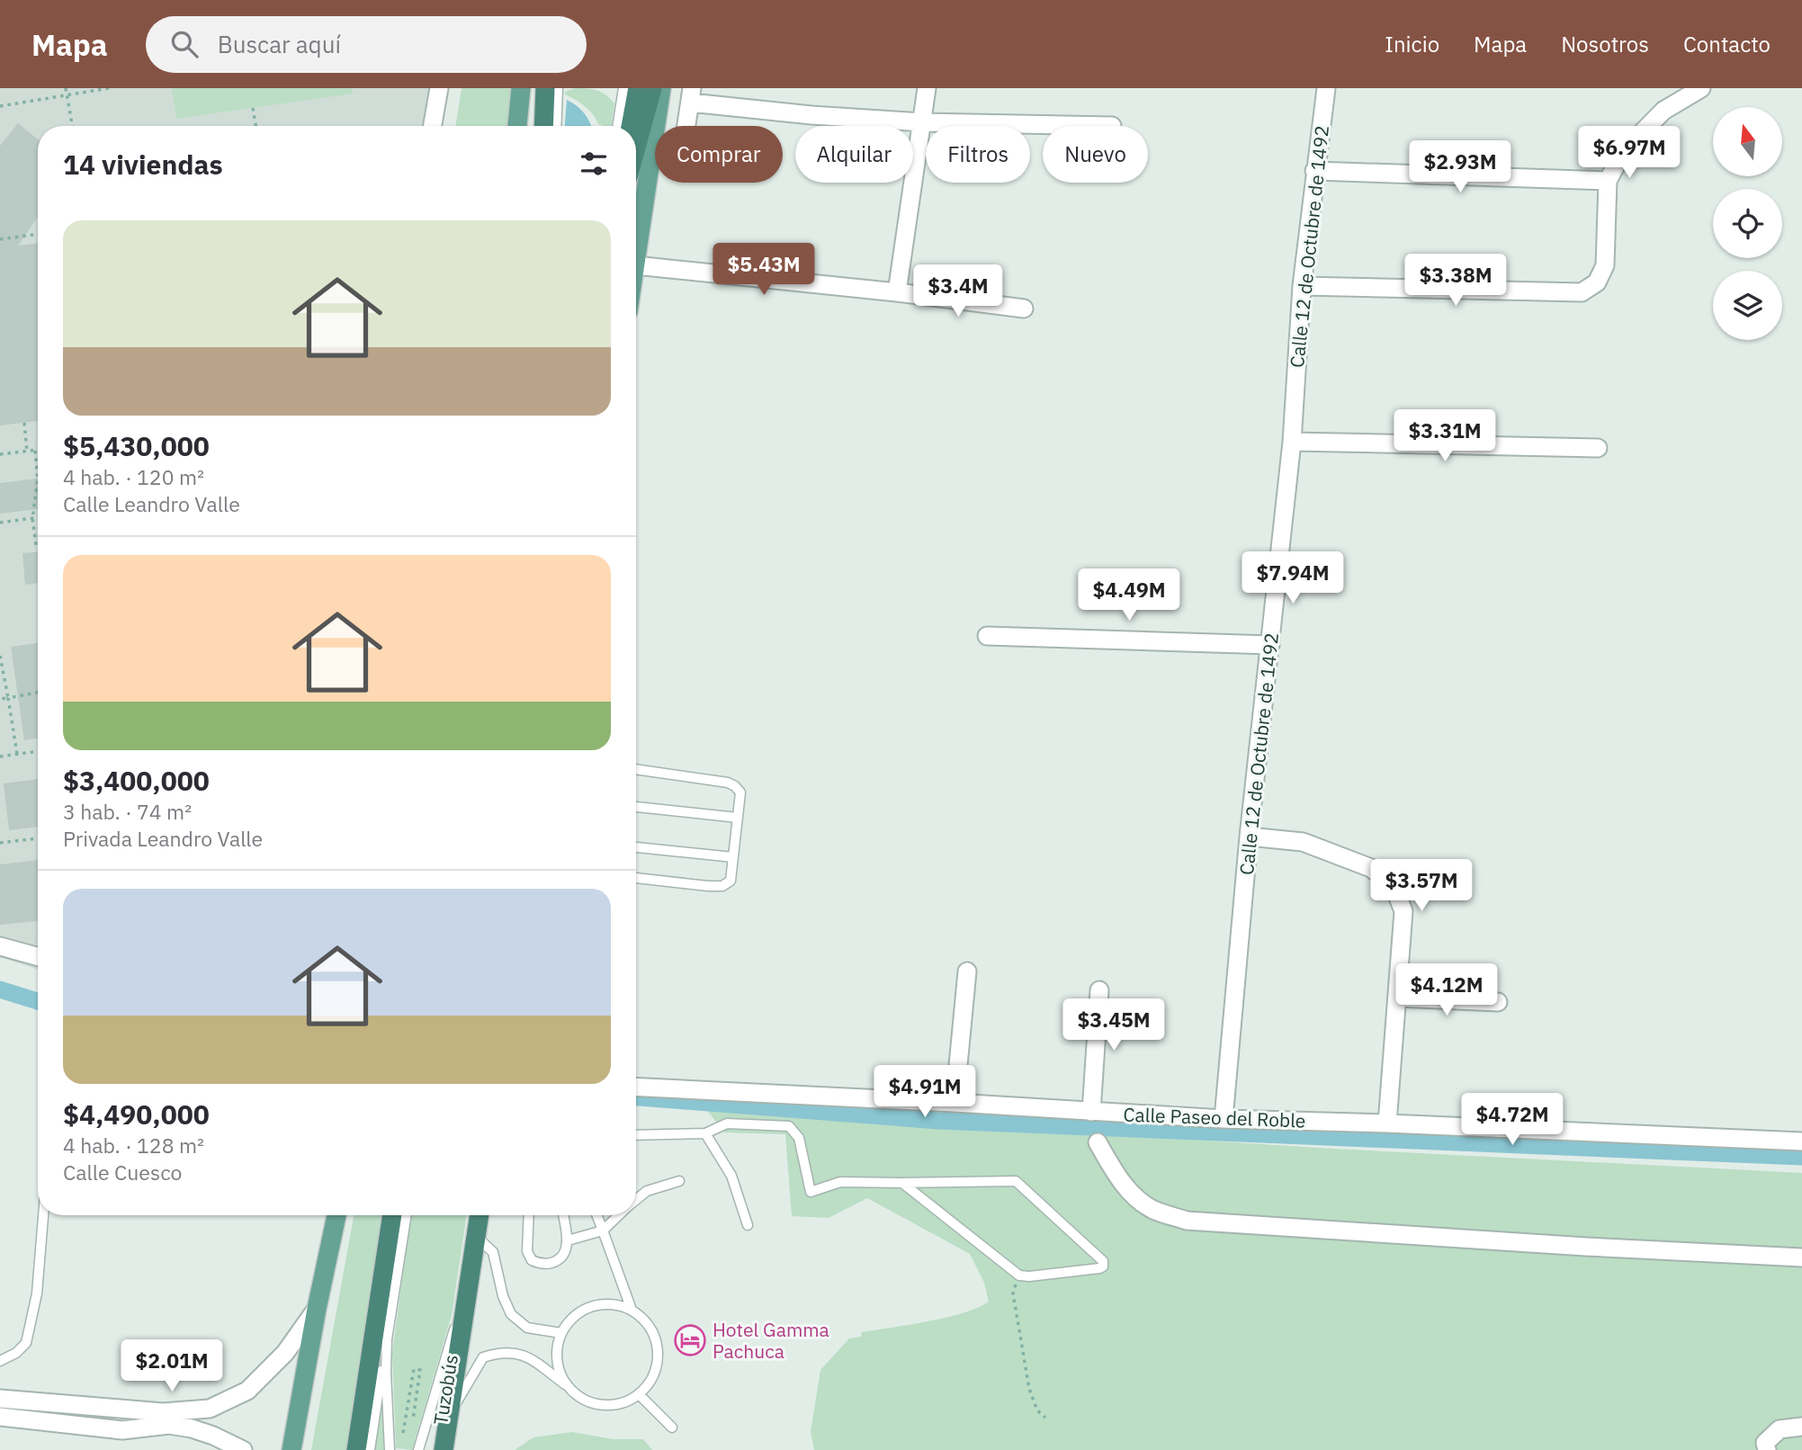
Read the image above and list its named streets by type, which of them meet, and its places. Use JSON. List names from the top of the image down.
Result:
{
  "streets": {
    "street": ["Calle 12 de Octubre de 1492", "Calle Paseo del Roble"],
    "lane": ["Tuzobús"]
  },
  "crossings": [
    ["Calle 12 de Octubre de 1492", "Calle Paseo del Roble"]
  ],
  "places": {
    "hotel": ["Hotel Gamma Pachuca"]
  },
  "north": "top",
  "page": {
    "header": "Mapa",
    "search": "Buscar aquí",
    "nav": [
      "Inicio",
      "Mapa",
      "Nosotros",
      "Contacto"
    ],
    "price": [
      "$6.97M",
      "$2.93M",
      "$5.43M",
      "$3.38M",
      "$3.4M",
      "$3.31M",
      "$7.94M",
      "$4.49M",
      "$3.57M",
      "$4.12M",
      "$3.45M",
      "$4.91M",
      "$4.72M",
      "$2.01M"
    ],
    "chip": [
      "Comprar",
      "Alquilar",
      "Filtros",
      "Nuevo"
    ],
    "heading": "14 viviendas",
    "list": [
      {
        "name": "$5,430,000",
        "note": "4 hab. · 120 m² · Calle Leandro Valle"
      },
      {
        "name": "$3,400,000",
        "note": "3 hab. · 74 m² · Privada Leandro Valle"
      },
      {
        "name": "$4,490,000",
        "note": "4 hab. · 128 m² · Calle Cuesco"
      }
    ]
  }
}
